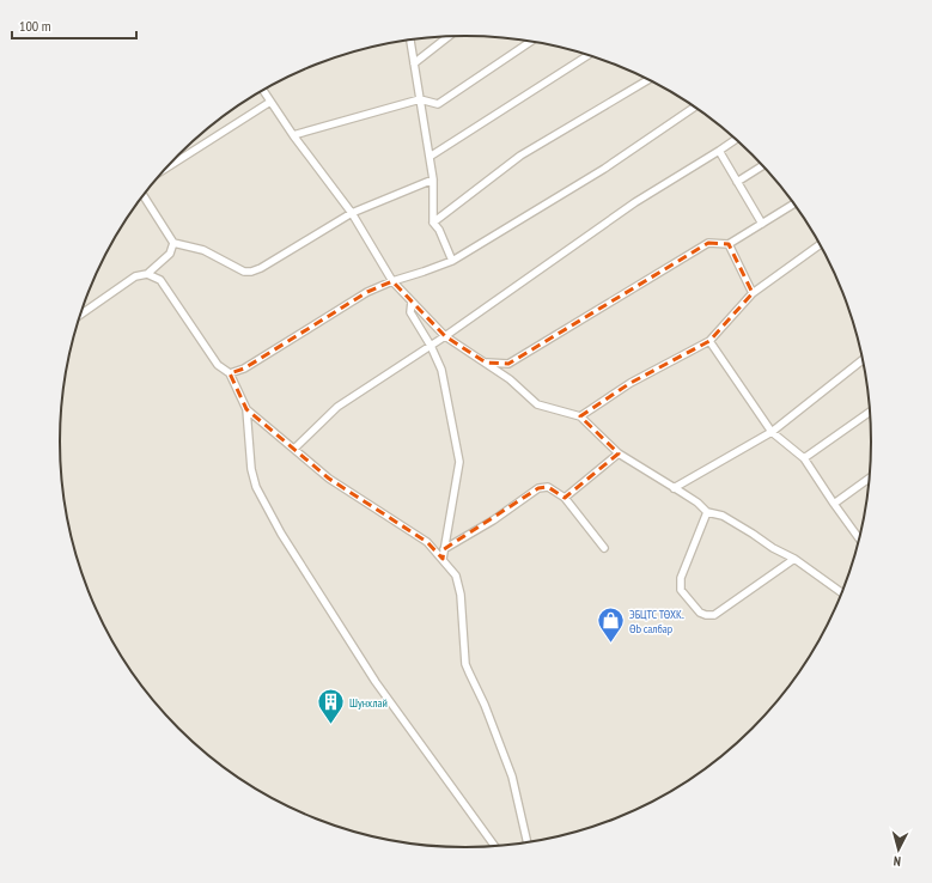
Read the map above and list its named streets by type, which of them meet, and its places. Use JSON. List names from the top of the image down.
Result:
{
  "places": {
    "shop": ["ЭБЦТС ТӨХК. ӨЬ салбар"],
    "building": ["Шунхлай"]
  },
  "scale_bar": "100 m",
  "north": "bottom"
}
